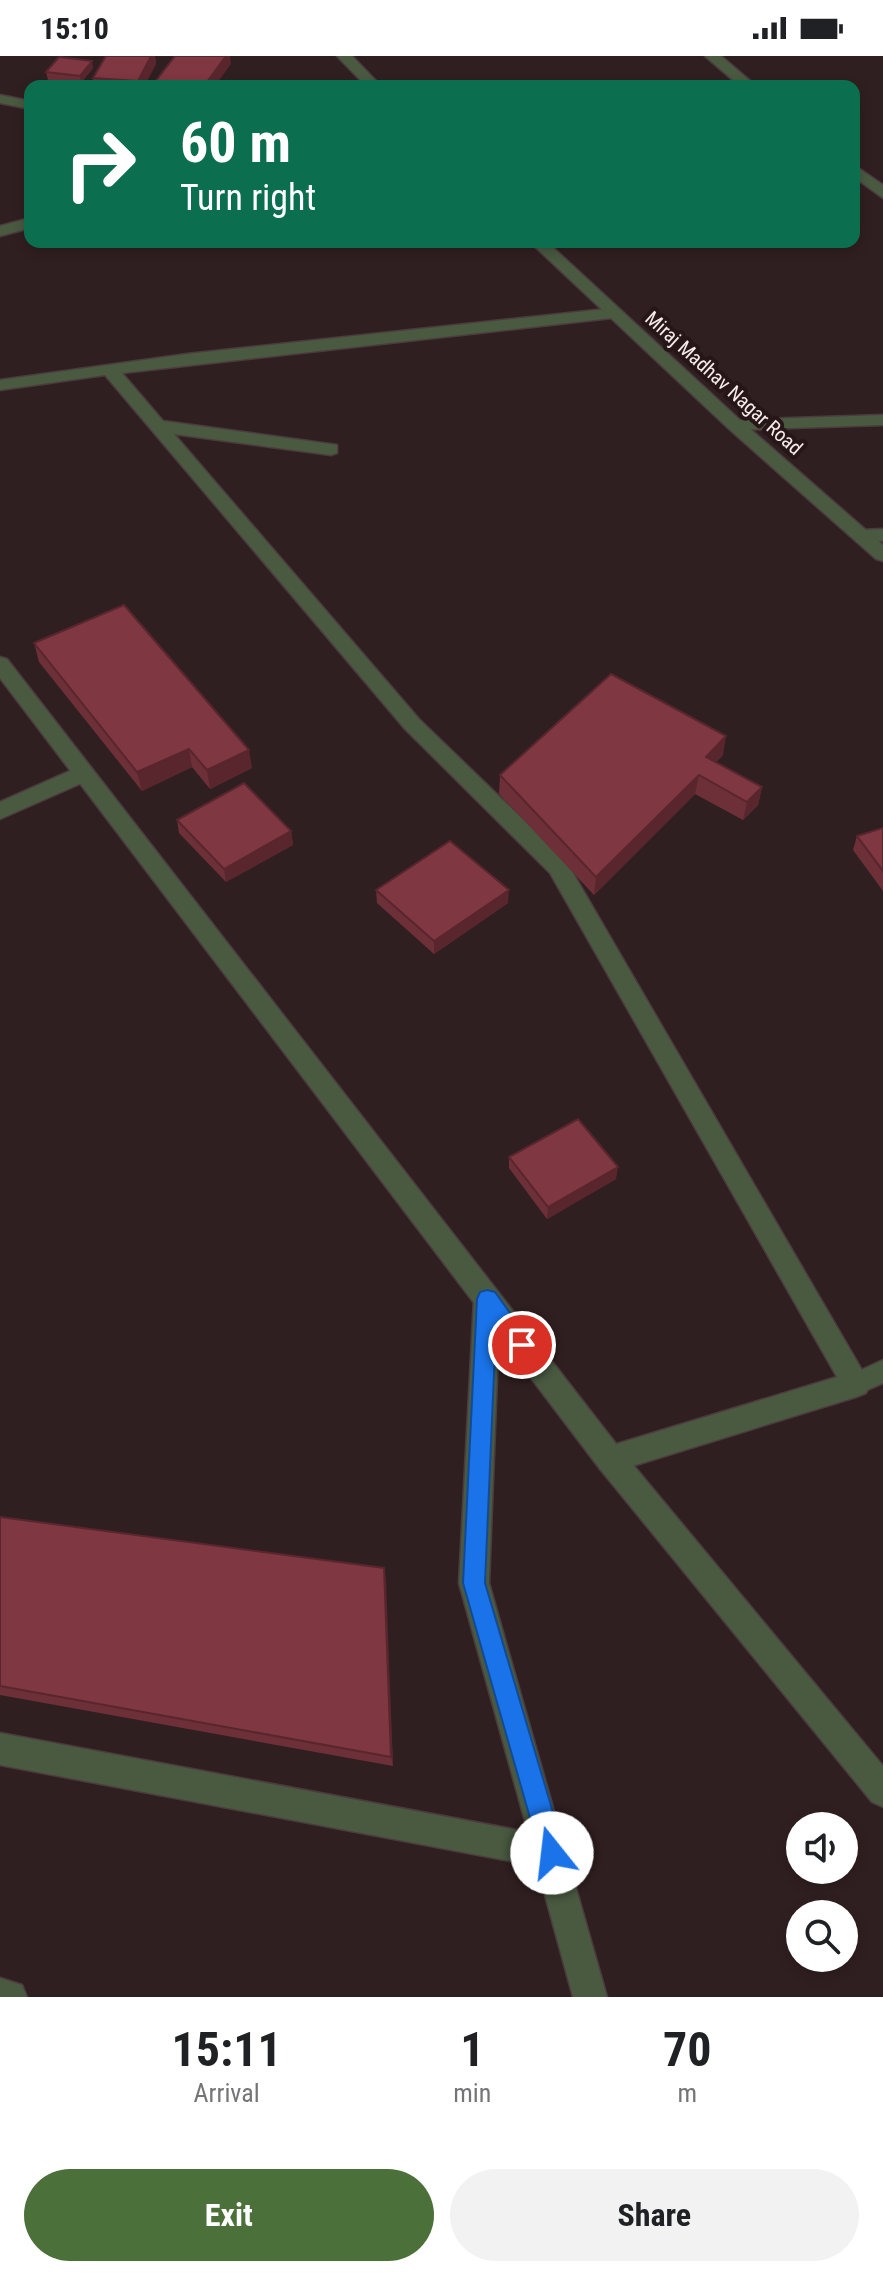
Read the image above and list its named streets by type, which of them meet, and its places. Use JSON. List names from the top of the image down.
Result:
{
  "streets": {
    "street": ["Miraj Madhav Nagar Road"]
  },
  "page": {
    "status": "15:10",
    "turn": ["60 m", "Turn right"],
    "eta": [
      "15:11",
      "Arrival",
      "1",
      "min",
      "70",
      "m"
    ],
    "buttons": ["Exit", "Share"]
  }
}
